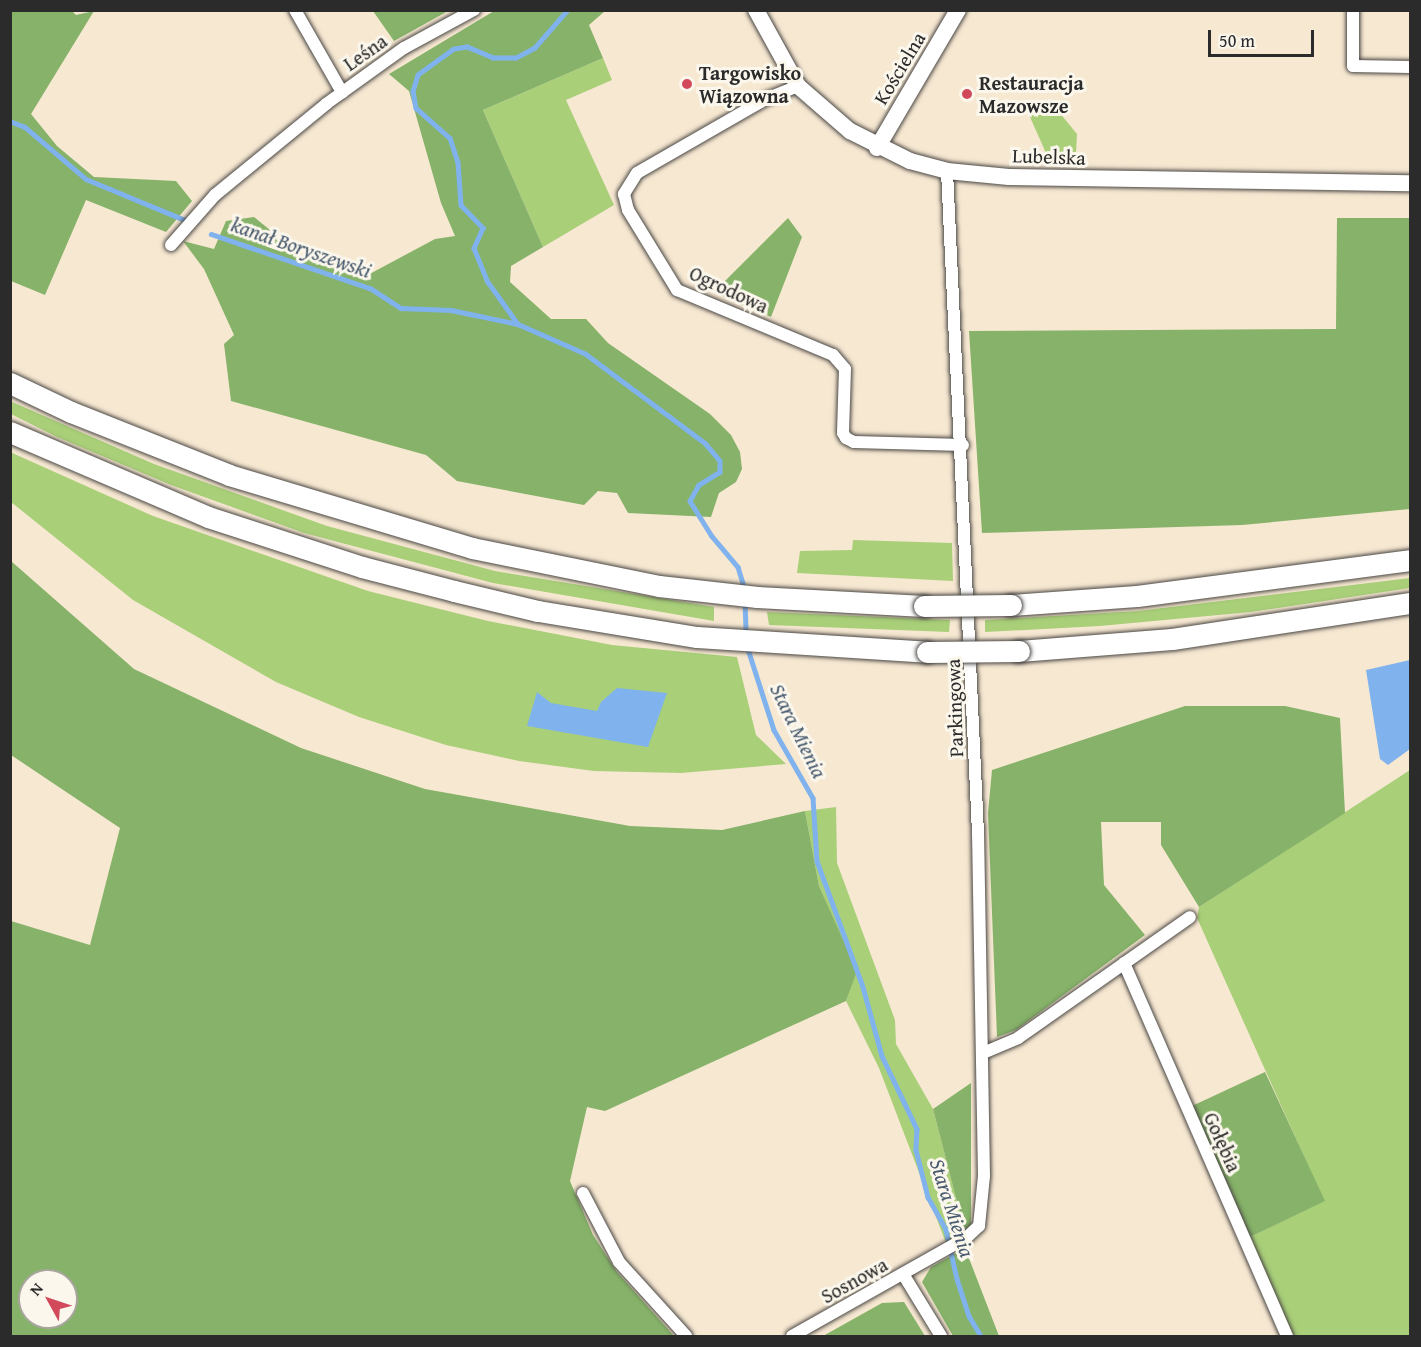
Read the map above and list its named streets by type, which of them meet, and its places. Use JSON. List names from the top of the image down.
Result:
{
  "streets": {
    "main road": ["Kościelna", "Lubelska"],
    "street": [
      "Leśna",
      "Ogrodowa",
      "Parkingowa",
      "Gołębia",
      "Sosnowa"
    ]
  },
  "crossings": [
    ["Kościelna", "Lubelska"],
    ["Lubelska", "Ogrodowa"],
    ["Lubelska", "Parkingowa"],
    ["Ogrodowa", "Parkingowa"],
    ["Parkingowa", "Sosnowa"]
  ],
  "water": ["kanał Boryszewski", "Stara Mienia"],
  "places": ["Targowisko Wiązowna", "Restauracja Mazowsze"],
  "scale_bar": "50 m",
  "north": "top left"
}
